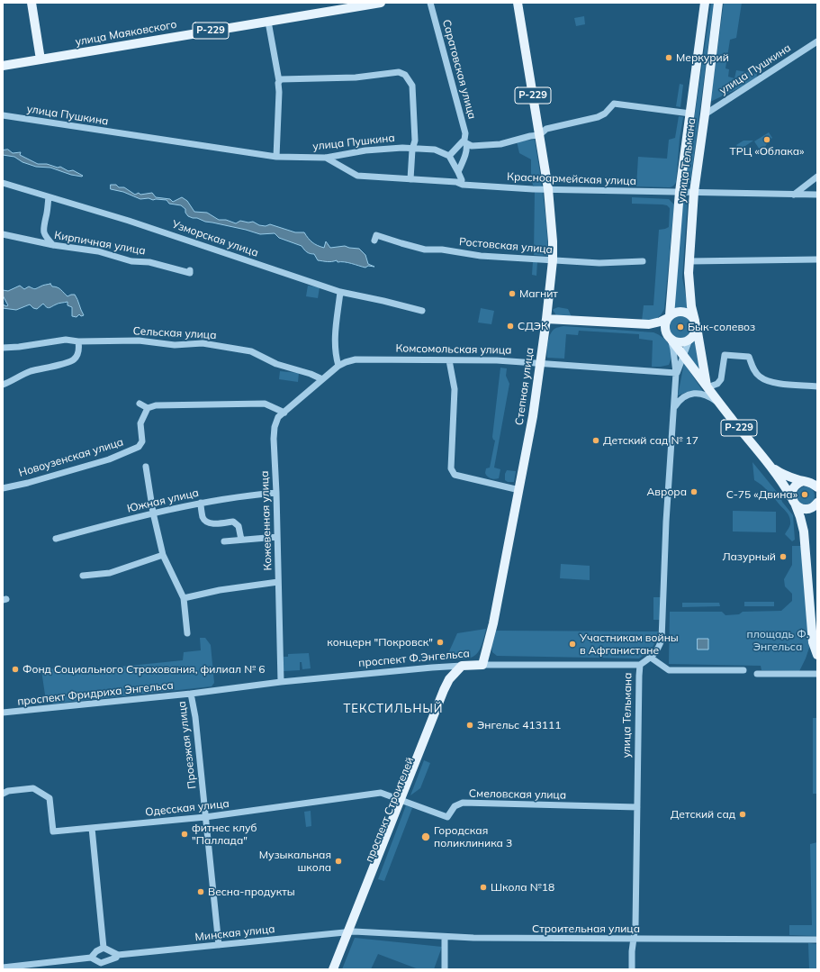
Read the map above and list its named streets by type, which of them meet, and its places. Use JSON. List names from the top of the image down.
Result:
{
  "streets": {
    "main road": [
      "Р-229",
      "улица Маяковского",
      "улица Тельмана",
      "Степная улица",
      "проспект Ф.Энгельса",
      "проспект Строителей"
    ],
    "street": [
      "Саратовская улица",
      "улица Пушкина",
      "Красноармейская улица",
      "Узморская улица",
      "Кирпичная улица",
      "Ростовская улица",
      "Сельская улица",
      "Комсомольская улица",
      "Новоузенская улица",
      "Южная улица",
      "Кожевенная улица",
      "проспект Фридриха Энгельса",
      "Проезжая улица",
      "Смеловская улица",
      "Одесская улица",
      "Строительная улица",
      "Минская улица"
    ]
  },
  "crossings": [
    ["Р-229", "улица Тельмана"],
    ["Р-229", "Степная улица"],
    ["улица Пушкина", "улица Тельмана"],
    ["улица Пушкина", "Красноармейская улица"],
    ["улица Тельмана", "Красноармейская улица"],
    ["улица Тельмана", "Комсомольская улица"],
    ["улица Тельмана", "проспект Ф.Энгельса"],
    ["улица Тельмана", "Смеловская улица"],
    ["улица Тельмана", "Строительная улица"],
    ["Красноармейская улица", "Степная улица"],
    ["Ростовская улица", "Степная улица"],
    ["Сельская улица", "Комсомольская улица"],
    ["Сельская улица", "Кожевенная улица"],
    ["Комсомольская улица", "Степная улица"],
    ["Комсомольская улица", "Кожевенная улица"],
    ["Степная улица", "проспект Ф.Энгельса"],
    ["Южная улица", "Кожевенная улица"],
    ["Кожевенная улица", "проспект Ф.Энгельса"],
    ["проспект Ф.Энгельса", "проспект Фридриха Энгельса"],
    ["проспект Ф.Энгельса", "Проезжая улица"],
    ["проспект Ф.Энгельса", "проспект Строителей"],
    ["проспект Фридриха Энгельса", "Проезжая улица"],
    ["Проезжая улица", "Одесская улица"],
    ["Проезжая улица", "Минская улица"],
    ["Смеловская улица", "Одесская улица"],
    ["Смеловская улица", "проспект Строителей"],
    ["Одесская улица", "проспект Строителей"],
    ["проспект Строителей", "Строительная улица"],
    ["проспект Строителей", "Минская улица"],
    ["Строительная улица", "Минская улица"]
  ],
  "districts": ["ТЕКСТИЛЬНЫЙ"],
  "parks": ["площадь Ф. Энгельса"],
  "places": [
    "Меркурий",
    "ТРЦ «Облака»",
    "Магнит",
    "СДЭК",
    "Бык-солевоз",
    "Детский сад № 17",
    "Аврора",
    "С-75 «Двина»",
    "Лазурный",
    "концерн \"Покровск\"",
    "Участникам войны в Афганистане",
    "Фонд Социального Страхования, филиал № 6",
    "Энгельс 413111",
    "Детский сад",
    "фитнес клуб \"Паллада\"",
    "Городская поликлиника 3",
    "Музыкальная школа",
    "Школа №18",
    "Весна-продукты"
  ]
}
